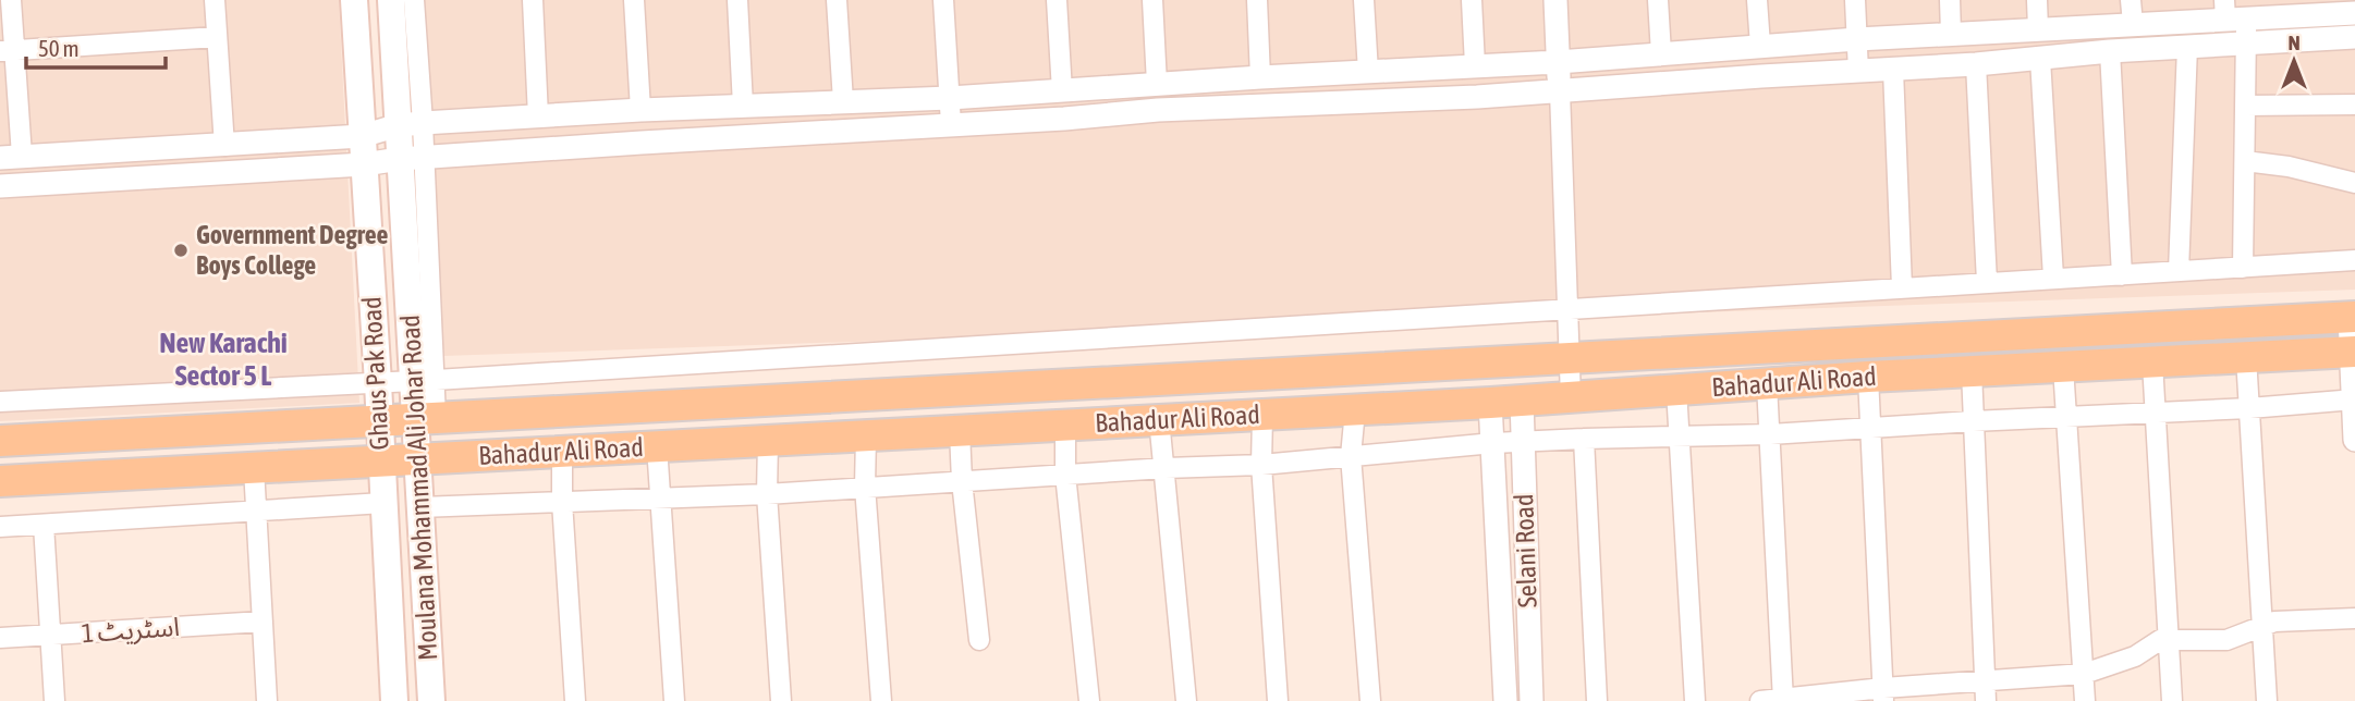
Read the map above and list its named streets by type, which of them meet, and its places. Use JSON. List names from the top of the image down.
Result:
{
  "streets": {
    "main road": ["Ghaus Pak Road", "Bahadur Ali Road", "Moulana Mohammad Ali Johar Road"],
    "street": ["Selani Road", "اسٹریٹ 1"]
  },
  "crossings": [
    ["Ghaus Pak Road", "Bahadur Ali Road"],
    ["Bahadur Ali Road", "Moulana Mohammad Ali Johar Road"],
    ["Bahadur Ali Road", "Selani Road"]
  ],
  "districts": ["New Karachi Sector 5 L"],
  "places": ["Government Degree Boys College"],
  "scale_bar": "50 m",
  "north": "top"
}
